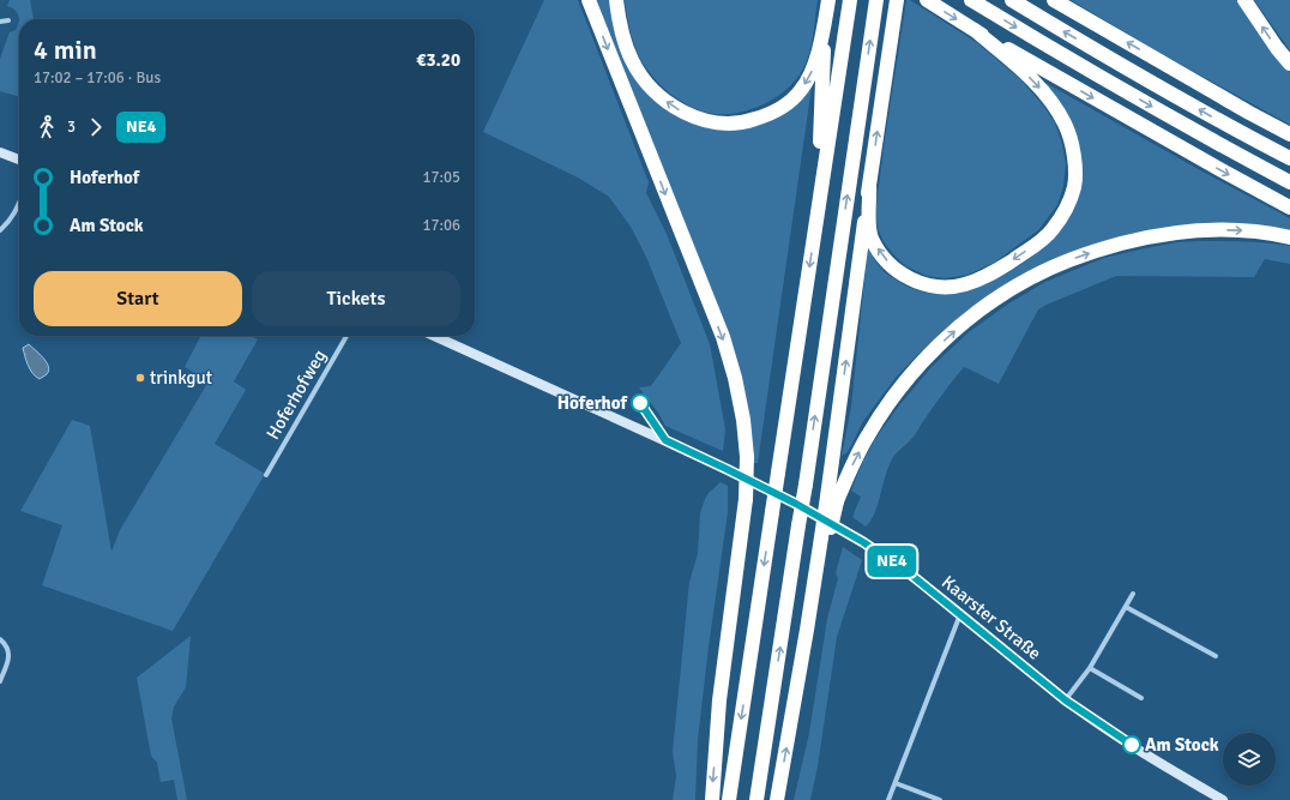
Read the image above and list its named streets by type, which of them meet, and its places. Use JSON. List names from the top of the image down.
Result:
{
  "streets": {
    "main road": ["Kaarster Straße"],
    "street": ["Hoferhofweg"]
  },
  "places": ["trinkgut", "Hoferhof", "Am Stock"],
  "lines": ["bus line NE4"],
  "page": {
    "on_map": "NE4",
    "heading": ["4 min", "17:02 – 17:06 · Bus", "€3.20"],
    "legs": ["3", "NE4"],
    "list": [
      {
        "name": "Hoferhof",
        "value": "17:05"
      },
      {
        "name": "Am Stock",
        "value": "17:06"
      }
    ],
    "buttons": ["Start", "Tickets"]
  }
}
